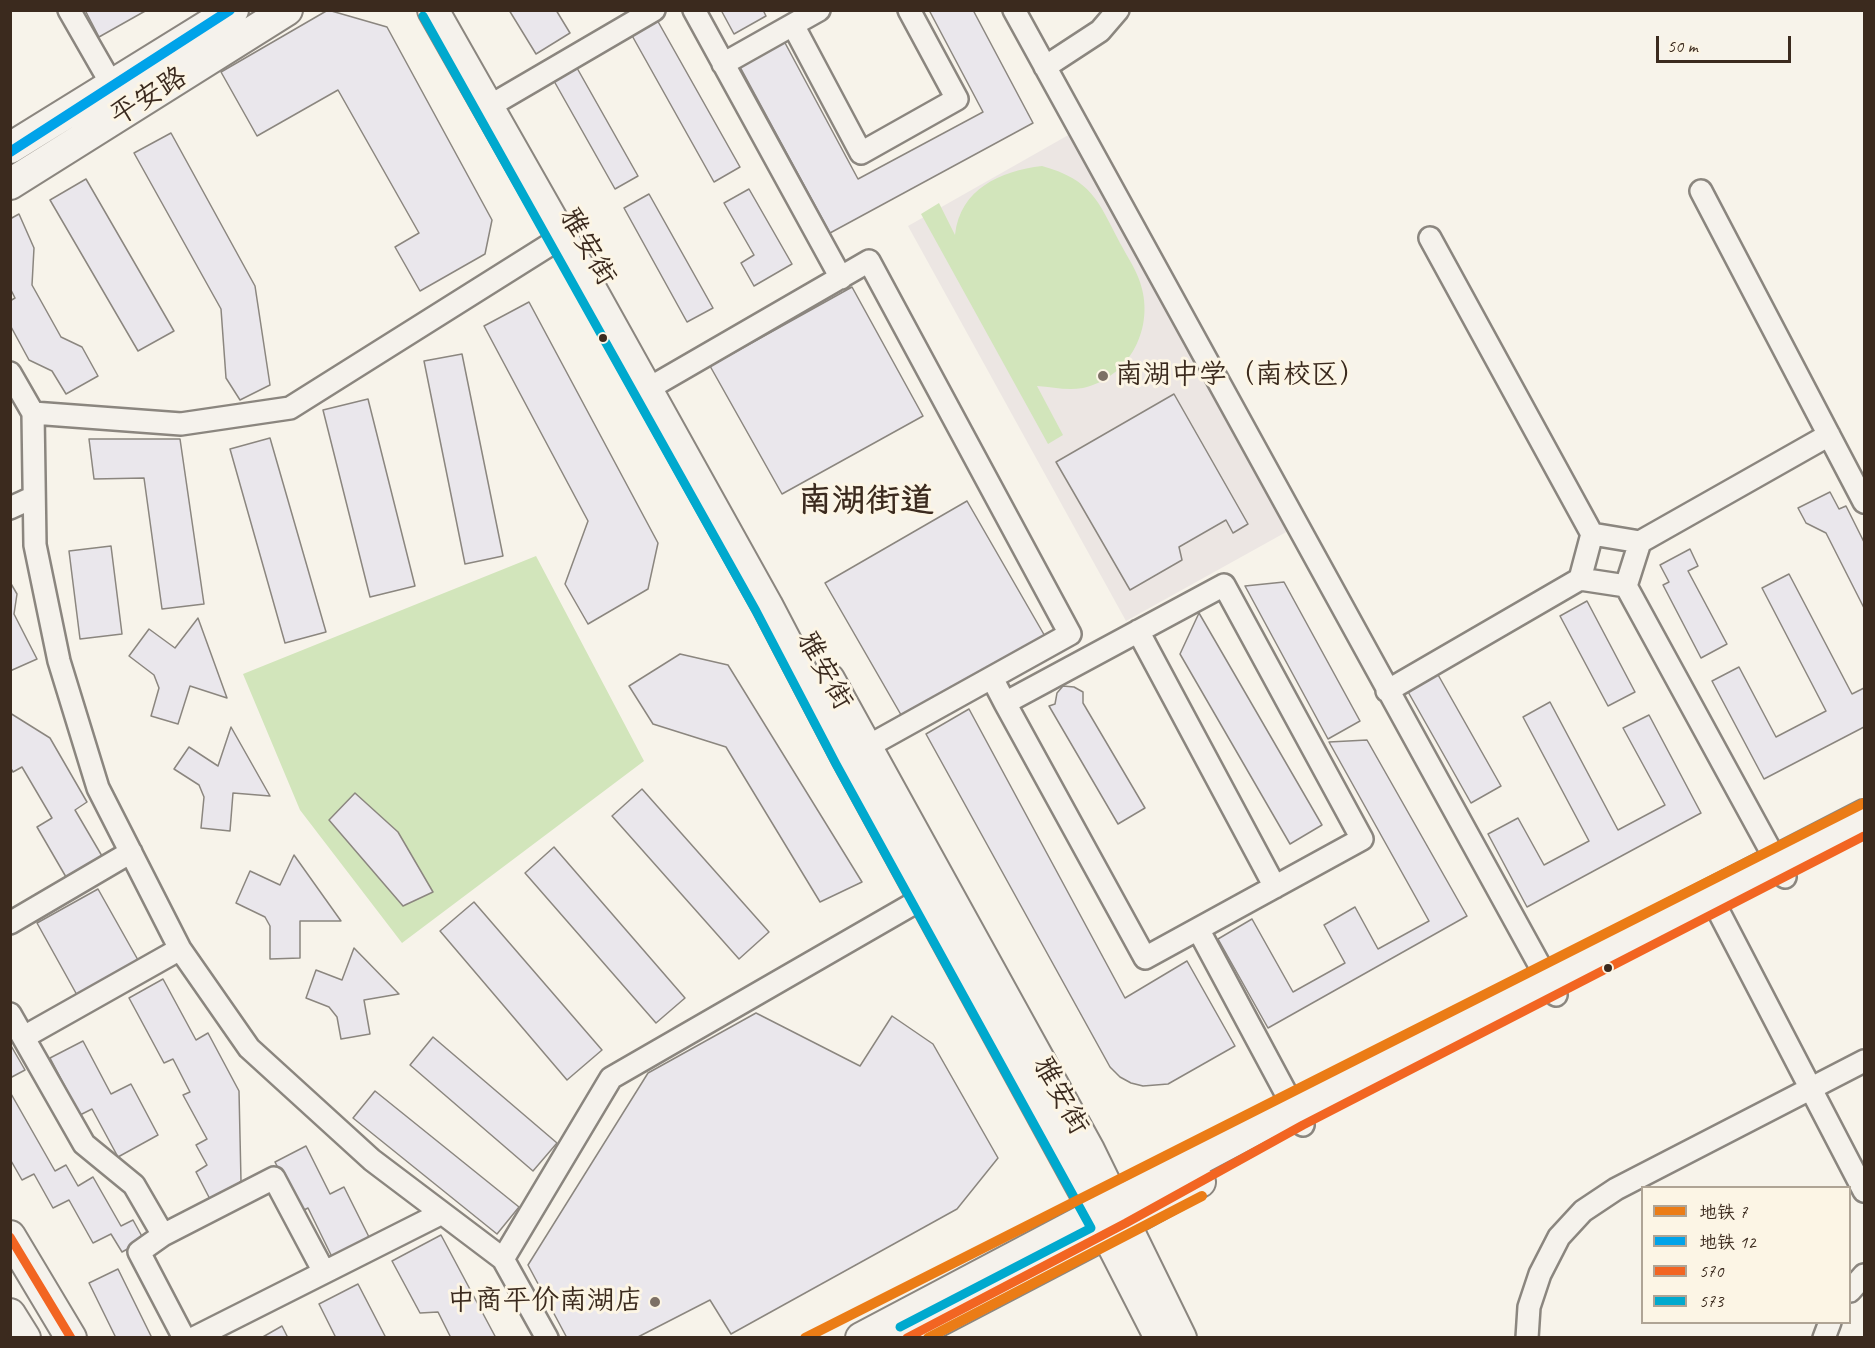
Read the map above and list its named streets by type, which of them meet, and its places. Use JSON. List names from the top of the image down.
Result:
{
  "streets": {
    "main road": ["平安路", "雅安街"]
  },
  "districts": ["南湖街道"],
  "places": ["南湖中学（南校区）", "中商平价南湖店"],
  "lines": [
    "metro line 12",
    "transit line 573",
    "metro line 7",
    "transit line 570"
  ],
  "legend": [
    "地铁 7",
    "地铁 12",
    "570",
    "573"
  ],
  "scale_bar": "50 m"
}
